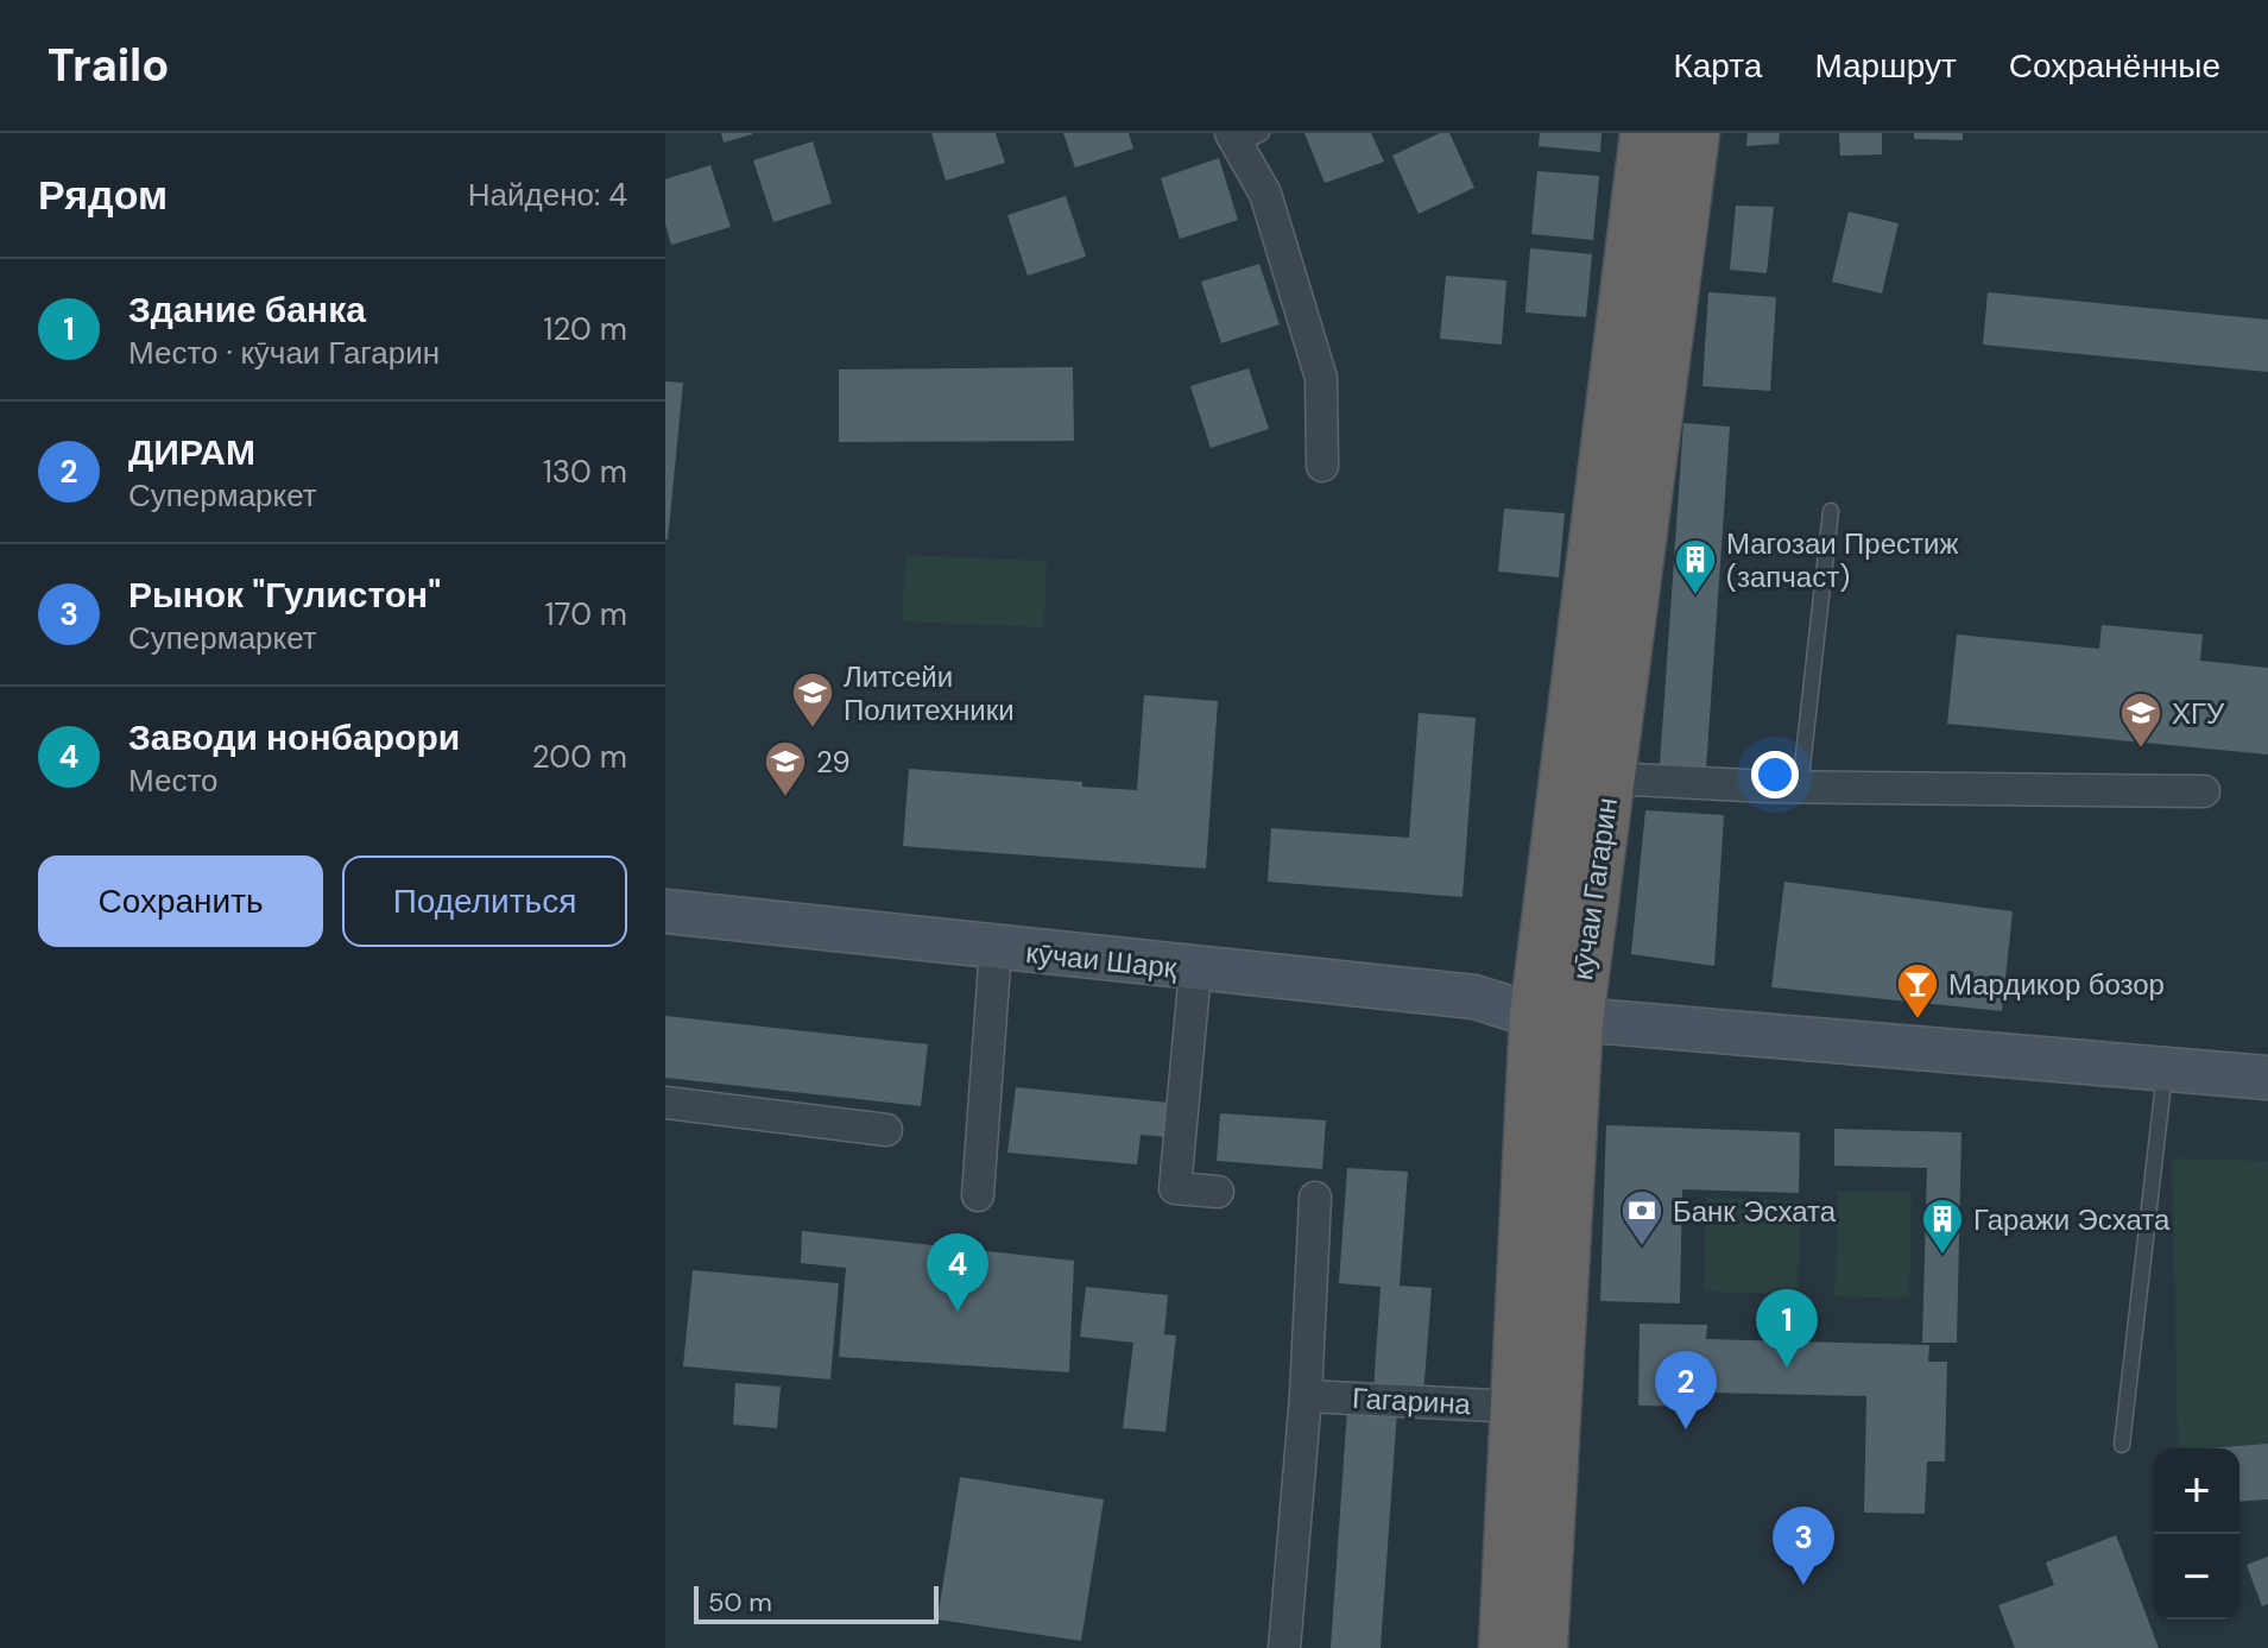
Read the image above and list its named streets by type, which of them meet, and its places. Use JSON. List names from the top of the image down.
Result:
{
  "streets": {
    "highway": ["кӯчаи Гагарин"],
    "main road": ["кӯчаи Шарқ"],
    "street": ["Гагарина"]
  },
  "crossings": [
    ["кӯчаи Гагарин", "кӯчаи Шарқ"],
    ["кӯчаи Гагарин", "Гагарина"]
  ],
  "places": {
    "building": ["Магозаи Престиж (запчаст)", "Гаражи Эсхата"],
    "school or university": ["Литсейи Политехники", "ХГУ", "29"],
    "bar": ["Мардикор бозор"],
    "bank": ["Банк Эсхата"]
  },
  "scale_bar": "50 m",
  "page": {
    "header": "Trailo",
    "nav": ["Карта", "Маршрут", "Сохранённые"],
    "heading": ["Рядом", "Найдено: 4"],
    "list": [
      {
        "mark": "1",
        "name": "Здание банка",
        "note": "Место · кӯчаи Гагарин",
        "value": "120 m"
      },
      {
        "mark": "2",
        "name": "ДИРАМ",
        "note": "Супермаркет",
        "value": "130 m"
      },
      {
        "mark": "3",
        "name": "Рынок \"Гулистон\"",
        "note": "Супермаркет",
        "value": "170 m"
      },
      {
        "mark": "4",
        "name": "Заводи нонбарори",
        "note": "Место",
        "value": "200 m"
      }
    ],
    "buttons": ["Сохранить", "Поделиться"],
    "pins": [
      "4",
      "1",
      "2",
      "3"
    ],
    "map_buttons": ["+", "−"],
    "scale": "50 m"
  }
}
